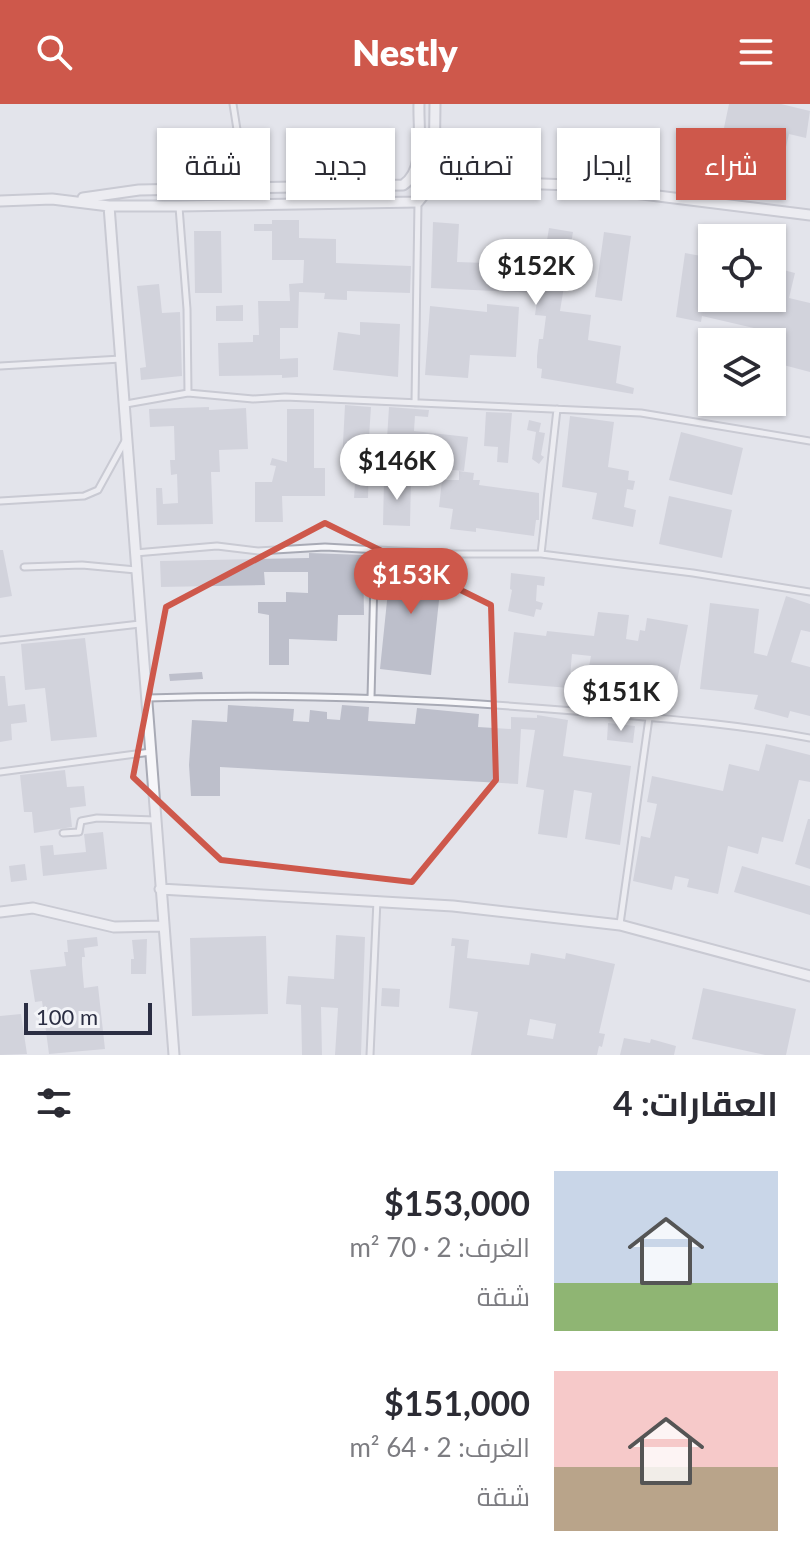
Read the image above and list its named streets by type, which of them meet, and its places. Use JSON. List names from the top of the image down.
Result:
{
  "scale_bar": "100 m",
  "page": {
    "header": "Nestly",
    "chip": [
      "شراء",
      "إيجار",
      "تصفية",
      "جديد",
      "شقة"
    ],
    "price": [
      "$152K",
      "$146K",
      "$153K",
      "$151K"
    ],
    "scale": "100 m",
    "heading": "العقارات: 4",
    "list": [
      {
        "name": "$153,000",
        "note": "الغرف: 2 · 70 m² · شقة"
      },
      {
        "name": "$151,000",
        "note": "الغرف: 2 · 64 m² · شقة"
      }
    ]
  }
}
